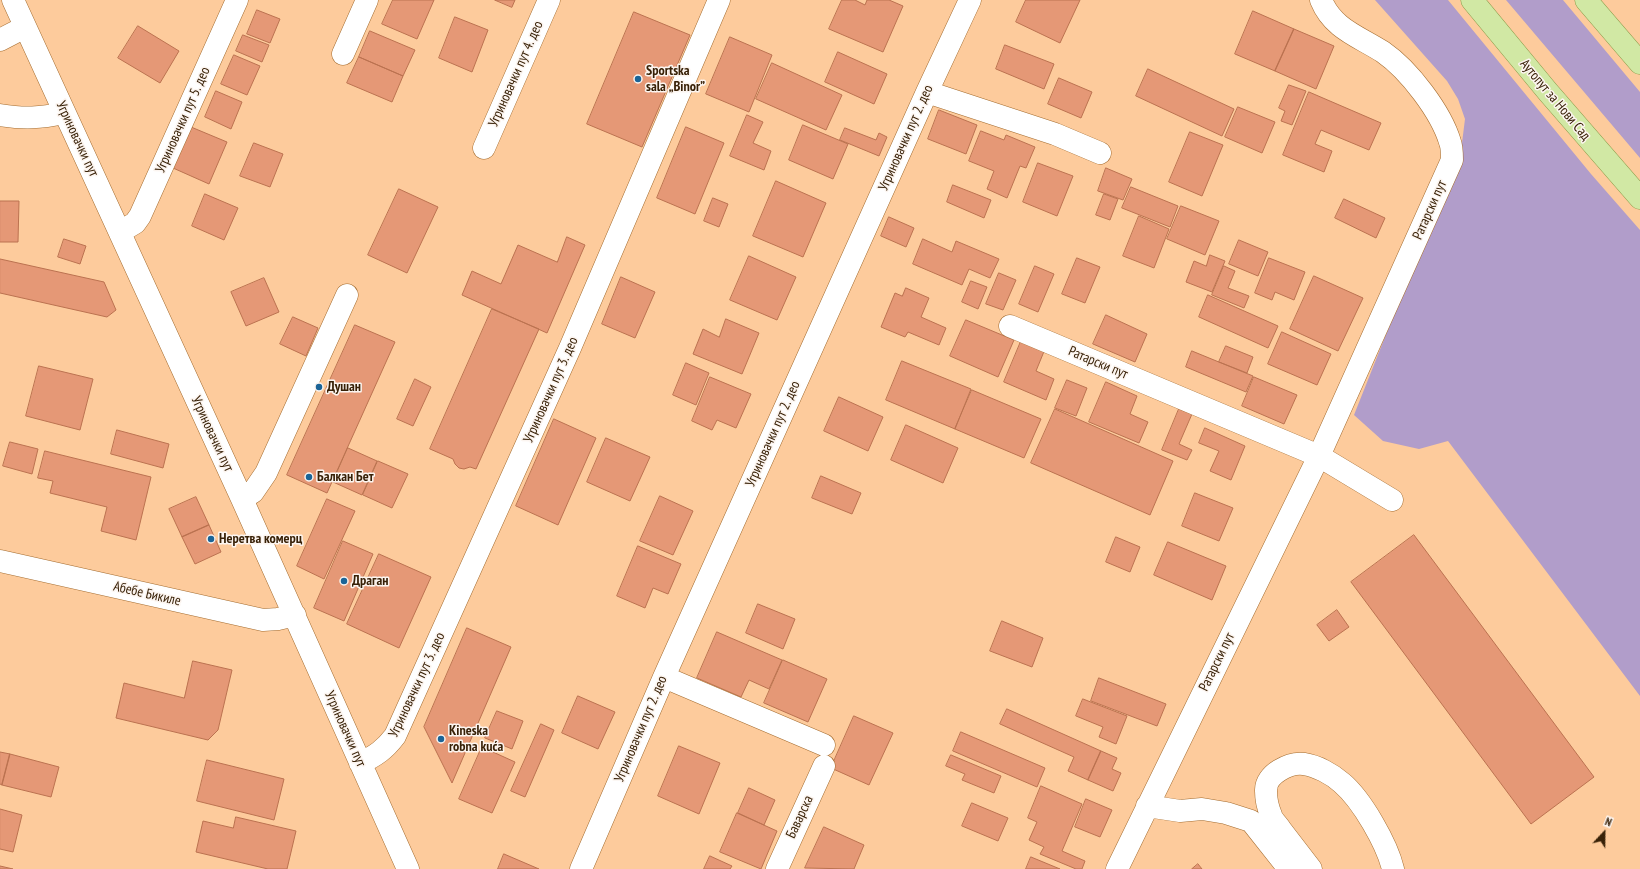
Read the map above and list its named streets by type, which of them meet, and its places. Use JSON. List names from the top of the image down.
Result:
{
  "streets": {
    "main road": ["Аутопут за Нови Сад"],
    "street": [
      "Угриновачки пут 4. део",
      "Угриновачки пут 5. део",
      "Угриновачки пут 2. део",
      "Угриновачки пут",
      "Ратарски пут",
      "Угриновачки пут 3. део",
      "Абебе Бикиле",
      "Баварска"
    ]
  },
  "crossings": [
    ["Угриновачки пут 5. део", "Угриновачки пут"],
    ["Угриновачки пут 2. део", "Баварска"],
    ["Угриновачки пут", "Угриновачки пут 3. део"],
    ["Угриновачки пут", "Абебе Бикиле"]
  ],
  "places": [
    "Sportska sala „Binor”",
    "Душан",
    "Балкан Бет",
    "Неретва комерц",
    "Драган",
    "Kineska robna kuća"
  ],
  "north": "top"
}
